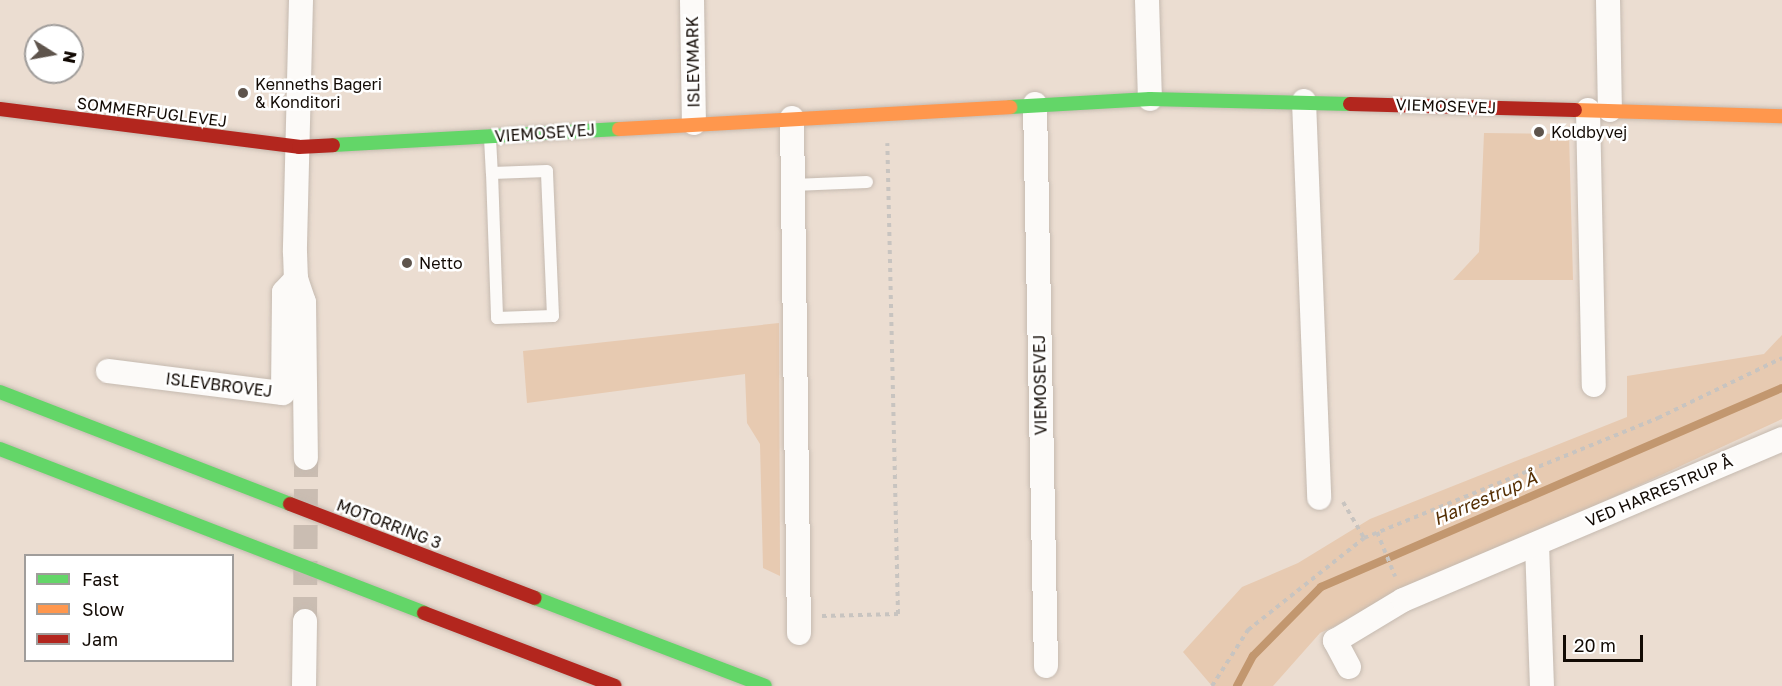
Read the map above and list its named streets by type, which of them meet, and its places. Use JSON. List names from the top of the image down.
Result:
{
  "streets": {
    "main road": ["VIEMOSEVEJ", "SOMMERFUGLEVEJ", "MOTORRING 3"],
    "street": ["ISLEVMARK", "ISLEVBROVEJ", "VED HARRESTRUP Å"]
  },
  "crossings": [
    ["ISLEVMARK", "VIEMOSEVEJ"],
    ["VIEMOSEVEJ", "SOMMERFUGLEVEJ"],
    ["VIEMOSEVEJ", "ISLEVBROVEJ"],
    ["SOMMERFUGLEVEJ", "ISLEVBROVEJ"]
  ],
  "water": ["Harrestrup Å"],
  "places": ["Kenneths Bageri & Konditori", "Koldbyvej", "Netto"],
  "legend": ["Fast", "Slow", "Jam"],
  "scale_bar": "20 m",
  "north": "right"
}
